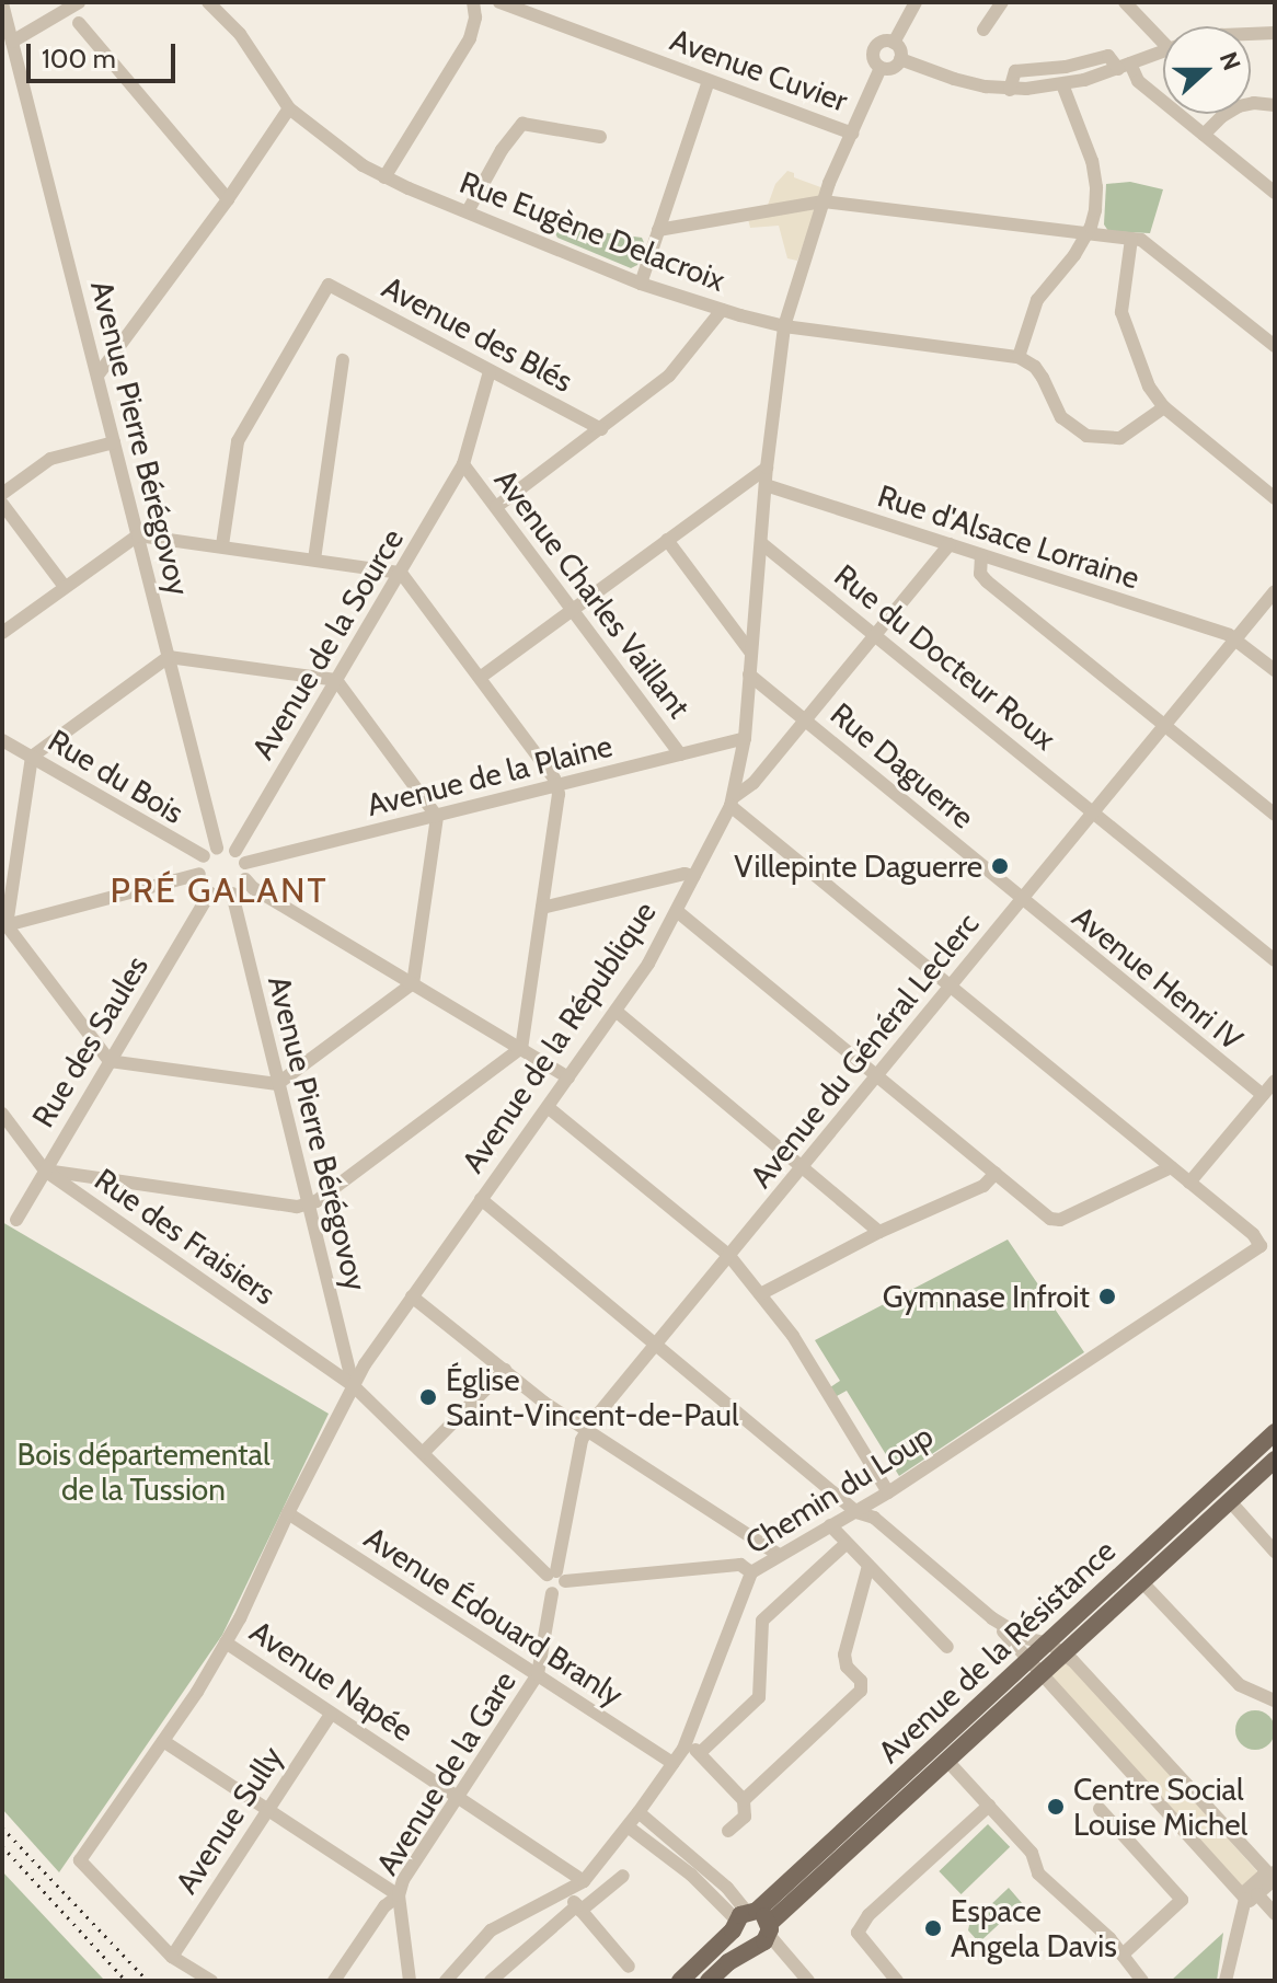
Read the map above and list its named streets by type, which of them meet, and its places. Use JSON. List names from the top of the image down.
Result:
{
  "streets": {
    "main road": ["Avenue de la Résistance"],
    "street": [
      "Avenue Cuvier",
      "Rue Eugène Delacroix",
      "Avenue des Blés",
      "Avenue Pierre Bérégovoy",
      "Rue d'Alsace Lorraine",
      "Avenue Charles Vaillant",
      "Avenue de la Source",
      "Rue du Docteur Roux",
      "Rue Daguerre",
      "Avenue de la Plaine",
      "Rue du Bois",
      "Avenue Henri IV",
      "Avenue de la République",
      "Rue des Saules",
      "Avenue du Général Leclerc",
      "Rue des Fraisiers",
      "Chemin du Loup",
      "Avenue Édouard Branly",
      "Avenue Napée",
      "Avenue de la Gare",
      "Avenue Sully"
    ]
  },
  "crossings": [
    ["Avenue Cuvier", "Avenue de la République"],
    ["Rue Eugène Delacroix", "Avenue de la République"],
    ["Avenue des Blés", "Avenue de la Source"],
    ["Avenue Pierre Bérégovoy", "Avenue de la Source"],
    ["Avenue Pierre Bérégovoy", "Avenue de la Plaine"],
    ["Avenue Pierre Bérégovoy", "Rue du Bois"],
    ["Avenue Pierre Bérégovoy", "Avenue de la République"],
    ["Avenue Pierre Bérégovoy", "Rue des Saules"],
    ["Avenue Pierre Bérégovoy", "Rue des Fraisiers"],
    ["Rue d'Alsace Lorraine", "Avenue de la République"],
    ["Rue d'Alsace Lorraine", "Avenue du Général Leclerc"],
    ["Avenue Charles Vaillant", "Avenue de la Source"],
    ["Avenue Charles Vaillant", "Avenue de la Plaine"],
    ["Avenue de la Source", "Avenue de la Plaine"],
    ["Avenue de la Source", "Rue du Bois"],
    ["Avenue de la Source", "Rue des Saules"],
    ["Rue du Docteur Roux", "Avenue de la République"],
    ["Rue du Docteur Roux", "Avenue du Général Leclerc"],
    ["Rue Daguerre", "Avenue Henri IV"],
    ["Rue Daguerre", "Avenue de la République"],
    ["Rue Daguerre", "Avenue du Général Leclerc"],
    ["Avenue de la Plaine", "Rue du Bois"],
    ["Avenue de la Plaine", "Avenue de la République"],
    ["Avenue de la Plaine", "Rue des Saules"],
    ["Rue du Bois", "Rue des Saules"],
    ["Avenue Henri IV", "Avenue du Général Leclerc"],
    ["Avenue de la République", "Rue des Fraisiers"],
    ["Avenue de la République", "Avenue Édouard Branly"],
    ["Avenue de la République", "Avenue Napée"],
    ["Avenue de la République", "Avenue Sully"],
    ["Rue des Saules", "Rue des Fraisiers"],
    ["Avenue du Général Leclerc", "Rue des Fraisiers"],
    ["Avenue du Général Leclerc", "Avenue de la Gare"],
    ["Rue des Fraisiers", "Avenue de la Gare"],
    ["Chemin du Loup", "Avenue Édouard Branly"],
    ["Chemin du Loup", "Avenue Napée"],
    ["Avenue Édouard Branly", "Avenue de la Gare"],
    ["Avenue Napée", "Avenue de la Gare"],
    ["Avenue Napée", "Avenue Sully"]
  ],
  "districts": ["PRÉ GALANT"],
  "parks": ["Bois départemental de la Tussion"],
  "places": [
    "Villepinte Daguerre",
    "Gymnase Infroit",
    "Église Saint-Vincent-de-Paul",
    "Centre Social Louise Michel",
    "Espace Angela Davis"
  ],
  "scale_bar": "100 m",
  "north": "right"
}
